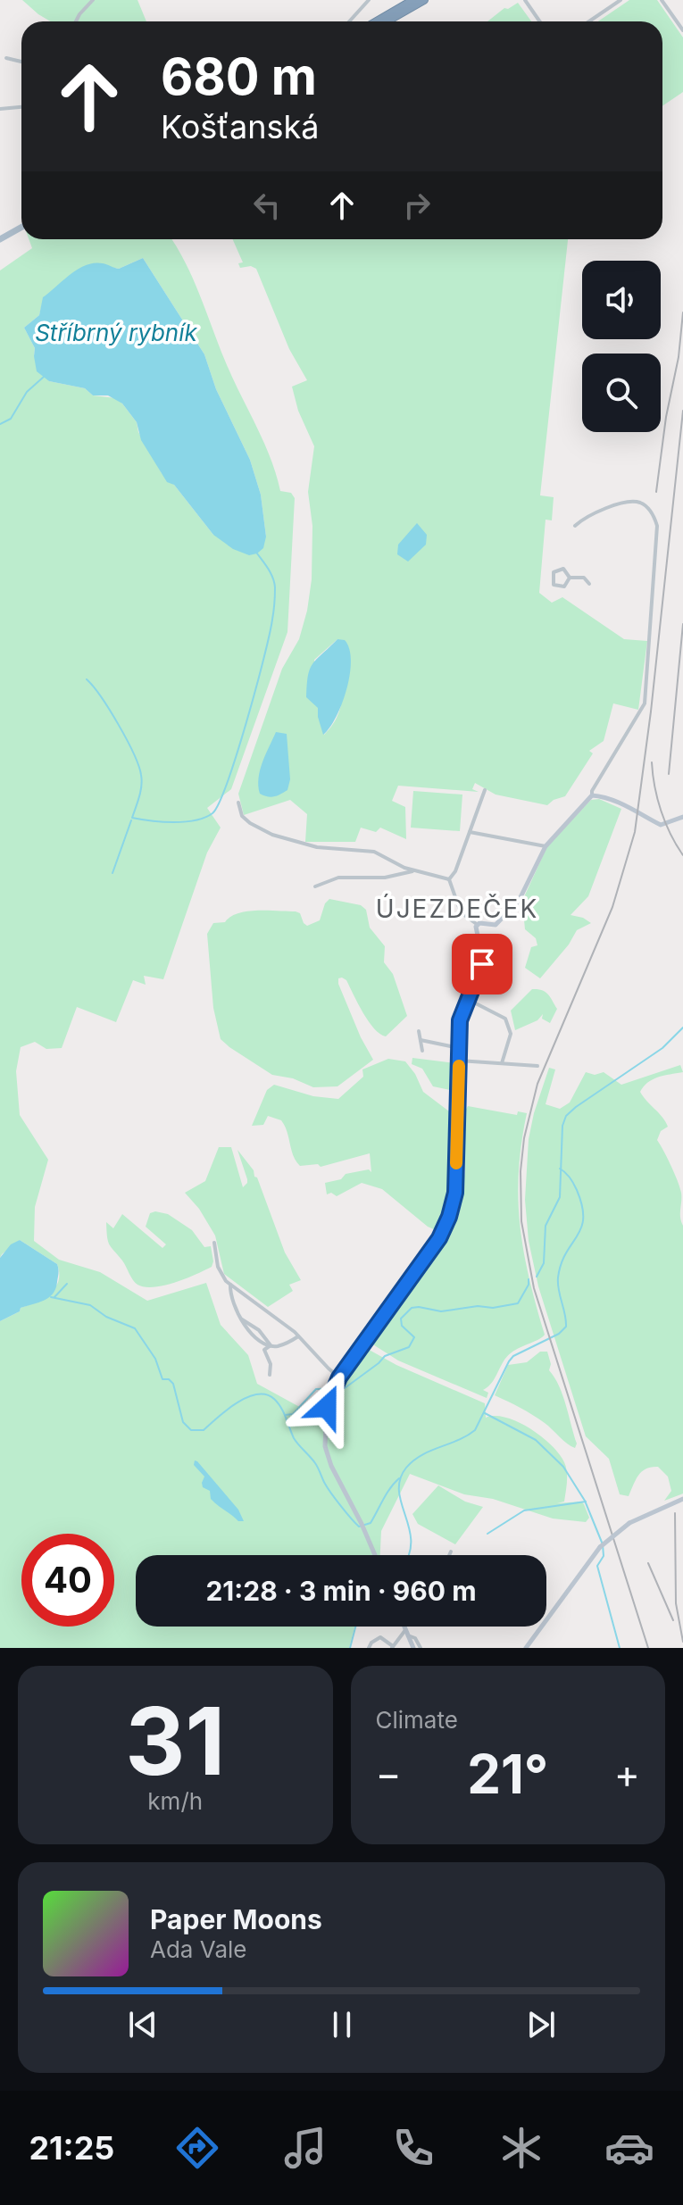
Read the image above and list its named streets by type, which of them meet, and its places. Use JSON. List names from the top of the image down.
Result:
{
  "districts": ["ÚJEZDEČEK"],
  "water": ["Stříbrný rybník"],
  "page": {
    "turn": ["680 m", "Košťanská"],
    "limit": "40",
    "trip": "21:28 · 3 min · 960 m",
    "tile": [
      ["31", "km/h"],
      "Climate"
    ],
    "heat": ["−", "21°", "+"],
    "song": ["Paper Moons", "Ada Vale"],
    "tabs": "21:25"
  }
}
